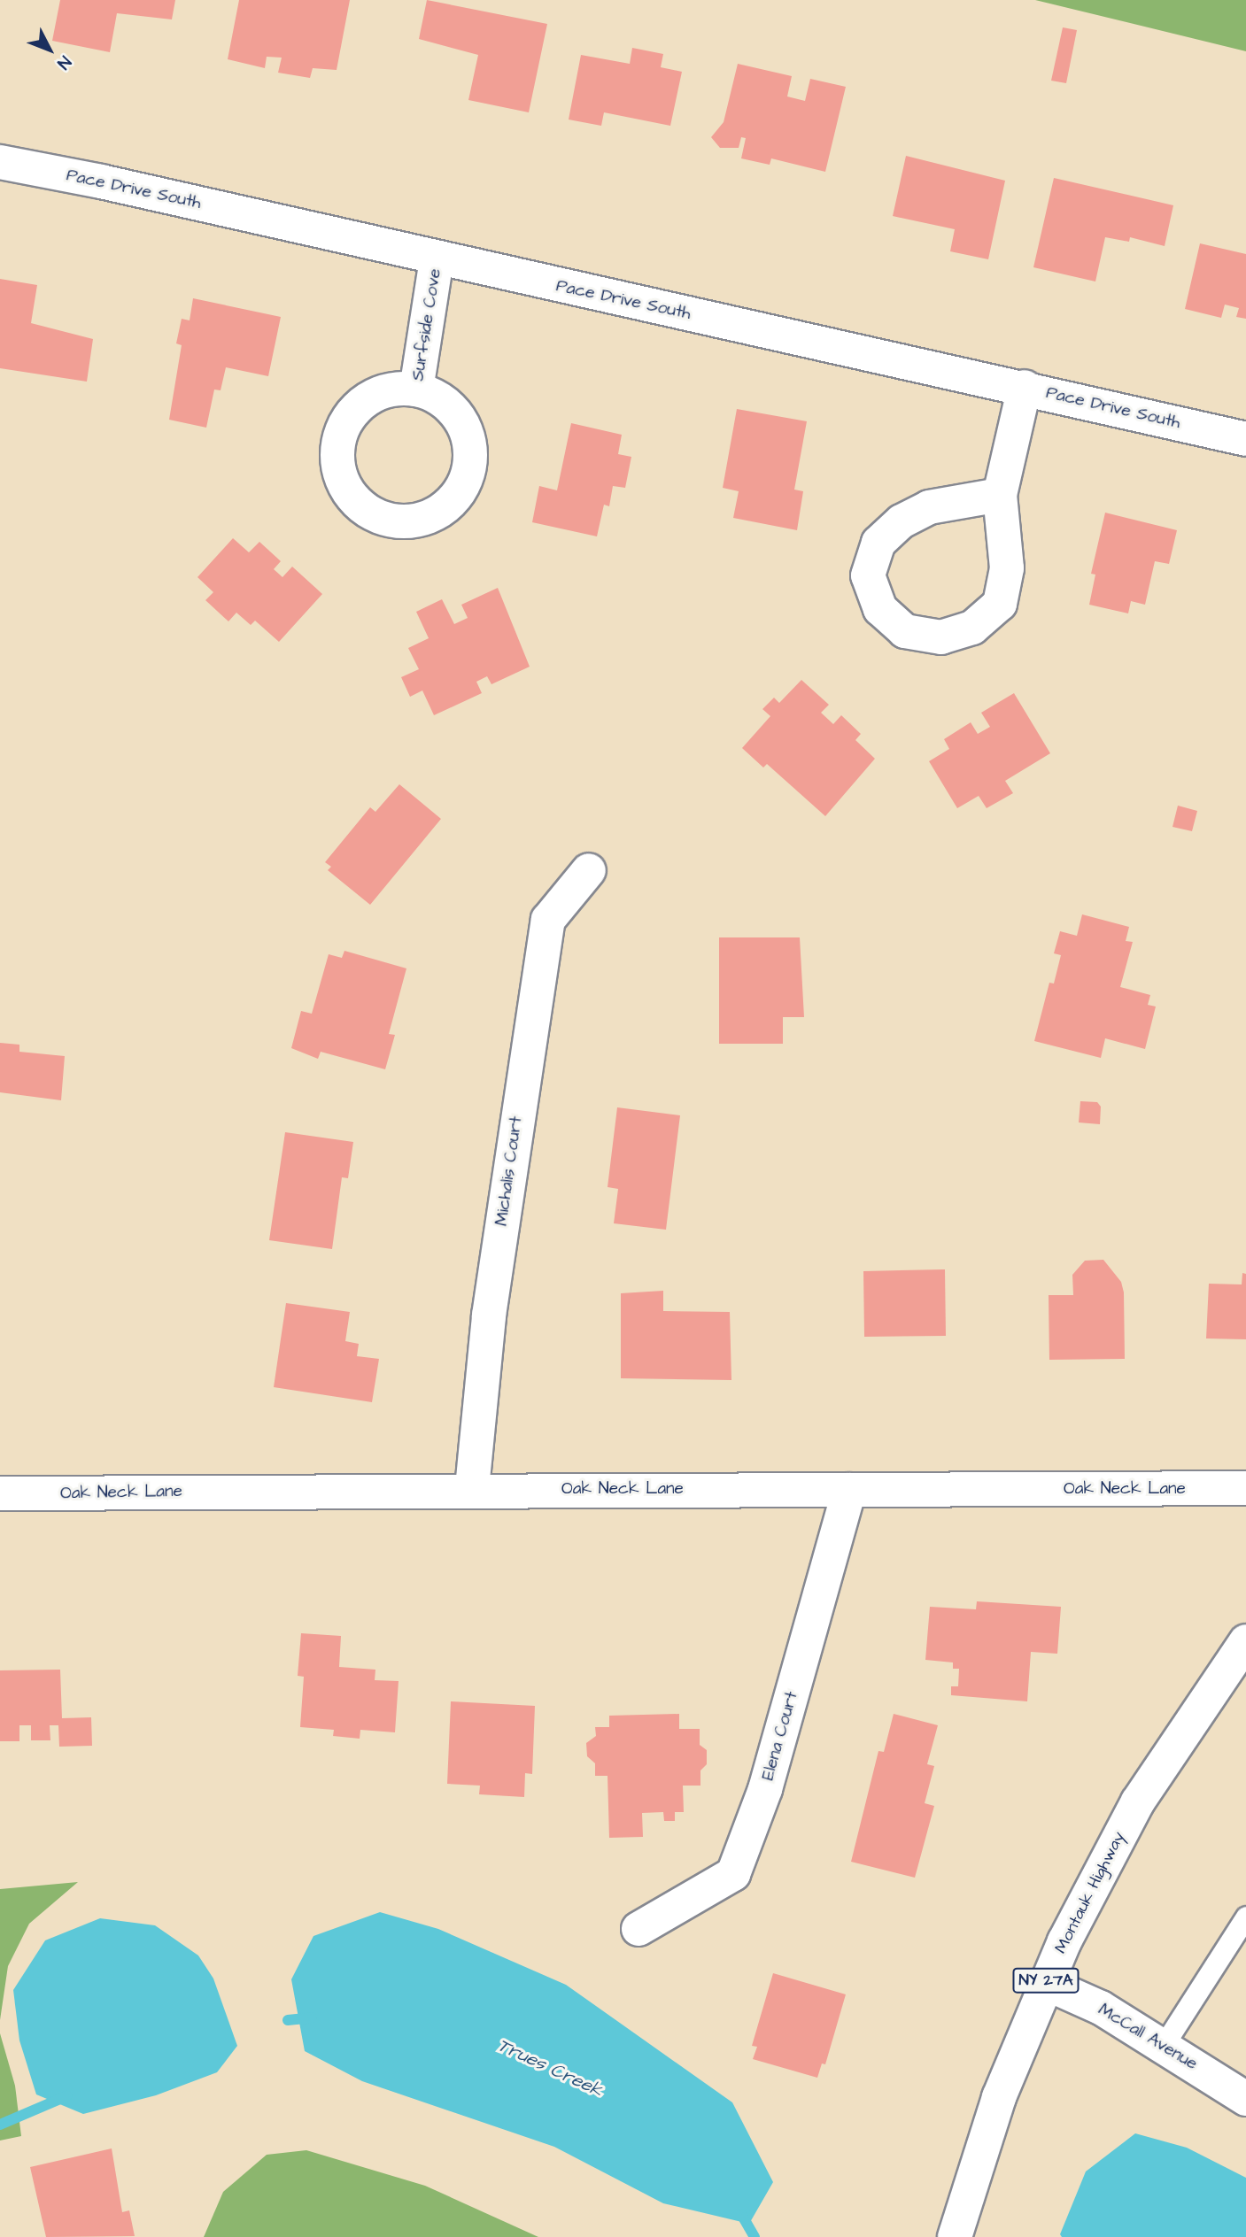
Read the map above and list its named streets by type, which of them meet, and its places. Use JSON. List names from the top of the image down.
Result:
{
  "streets": {
    "street": [
      "Pace Drive South",
      "Surfside Cove",
      "Michalis Court",
      "Oak Neck Lane",
      "Elena Court",
      "Montauk Highway",
      "NY 27A",
      "McCall Avenue"
    ]
  },
  "crossings": [
    ["Pace Drive South", "Surfside Cove"],
    ["Michalis Court", "Oak Neck Lane"],
    ["Oak Neck Lane", "Elena Court"],
    ["Montauk Highway", "McCall Avenue"]
  ],
  "water": ["Trues Creek"],
  "north": "bottom right"
}
